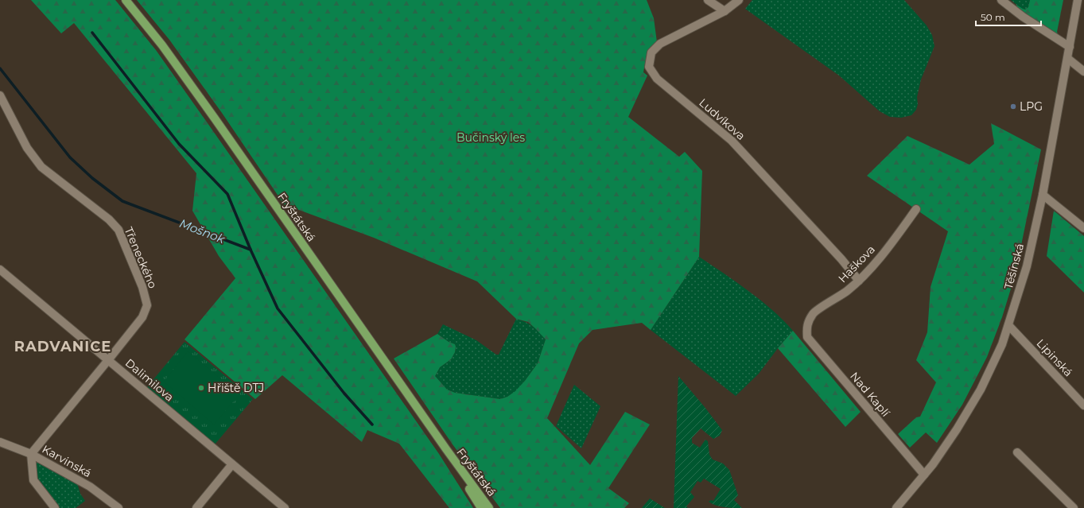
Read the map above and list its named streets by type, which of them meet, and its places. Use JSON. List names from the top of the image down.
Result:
{
  "streets": {
    "main road": ["Fryštátská"],
    "street": [
      "Ludvíkova",
      "Třeneckého",
      "Haškova",
      "Těšínská",
      "Lipinská",
      "Dalimilova",
      "Nad Kaplí",
      "Karvinská"
    ]
  },
  "crossings": [
    ["Ludvíkova", "Haškova"],
    ["Třeneckého", "Dalimilova"],
    ["Třeneckého", "Karvinská"],
    ["Haškova", "Nad Kaplí"],
    ["Těšínská", "Lipinská"],
    ["Těšínská", "Nad Kaplí"]
  ],
  "districts": ["RADVANICE"],
  "water": ["Mošnok"],
  "parks": ["Bučinský les"],
  "places": ["LPG", "Hřiště DTJ"],
  "scale_bar": "50 m"
}
